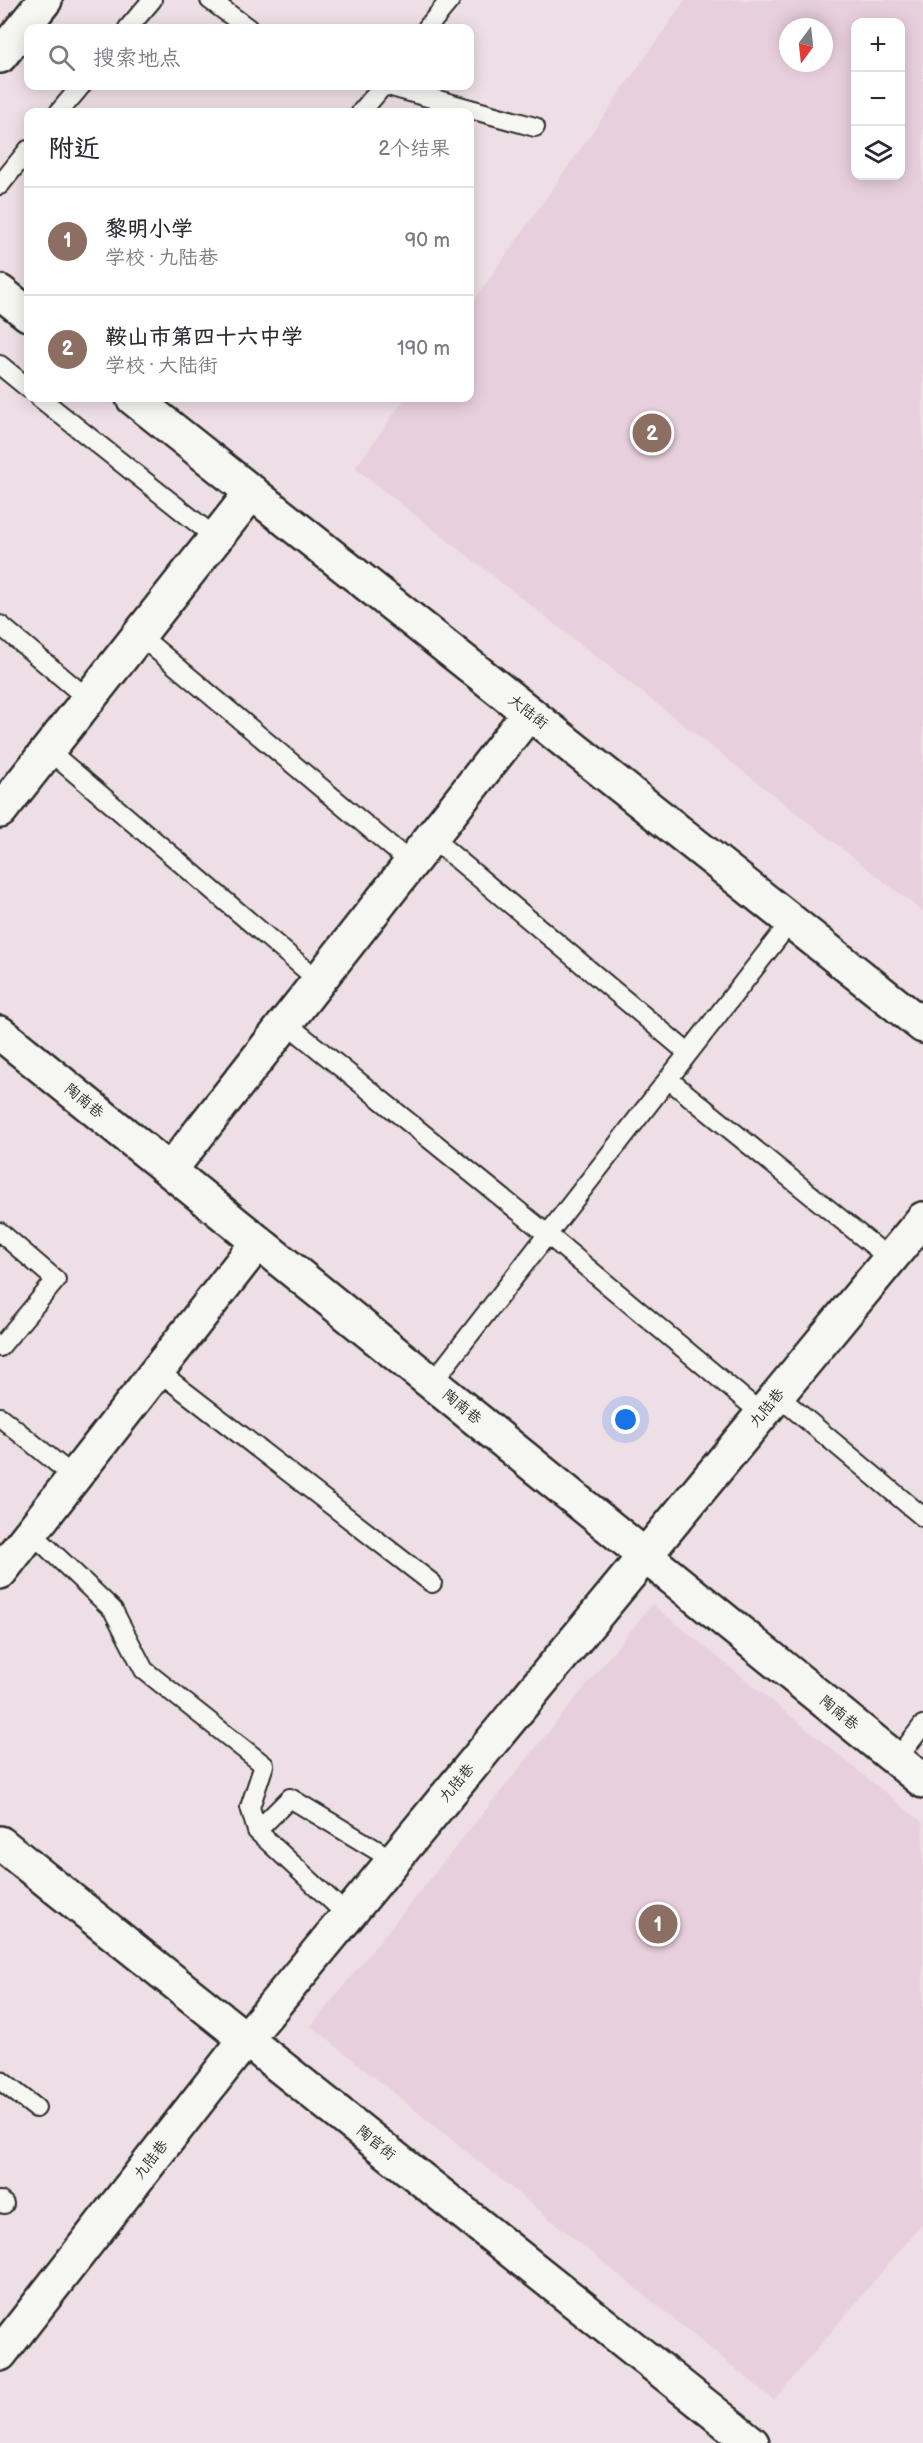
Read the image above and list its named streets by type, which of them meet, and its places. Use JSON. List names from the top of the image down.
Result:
{
  "streets": {
    "street": [
      "大陆街",
      "陶南巷",
      "九陆巷",
      "陶官街"
    ]
  },
  "crossings": [
    ["陶南巷", "九陆巷"],
    ["九陆巷", "陶官街"]
  ],
  "north": "bottom",
  "page": {
    "map_buttons": ["+", "−"],
    "search": "搜索地点",
    "heading": ["附近", "2个结果"],
    "list": [
      {
        "mark": "1",
        "name": "黎明小学",
        "note": "学校 · 九陆巷",
        "value": "90 m"
      },
      {
        "mark": "2",
        "name": "鞍山市第四十六中学",
        "note": "学校 · 大陆街",
        "value": "190 m"
      }
    ],
    "pins": ["2", "1"]
  }
}
